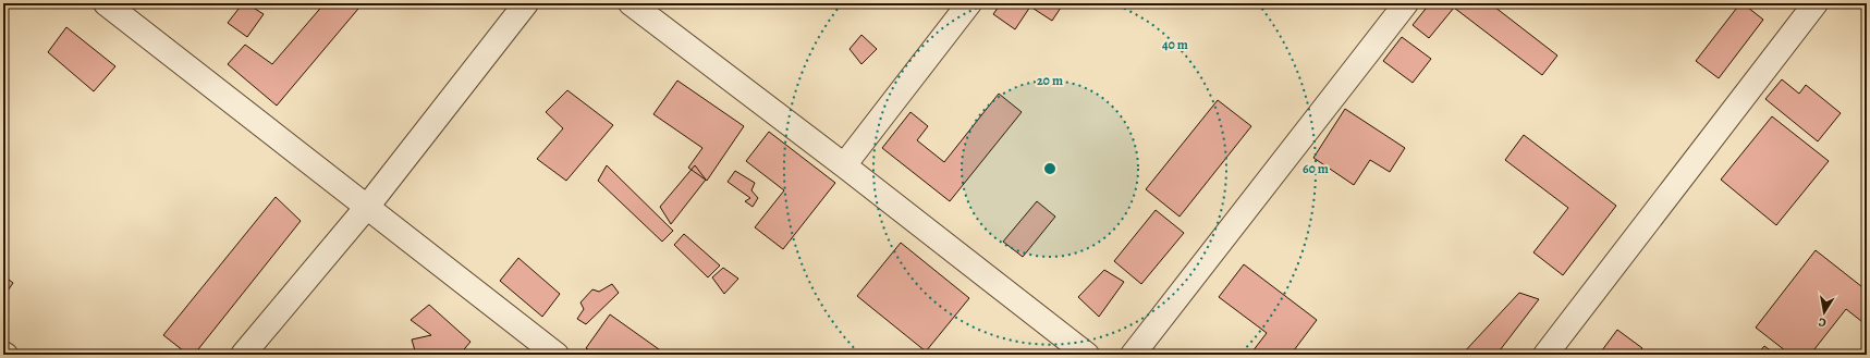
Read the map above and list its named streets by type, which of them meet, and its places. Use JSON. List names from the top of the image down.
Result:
{
  "north": "bottom",
  "rings": ["40 m", "20 m", "60 m"]
}
